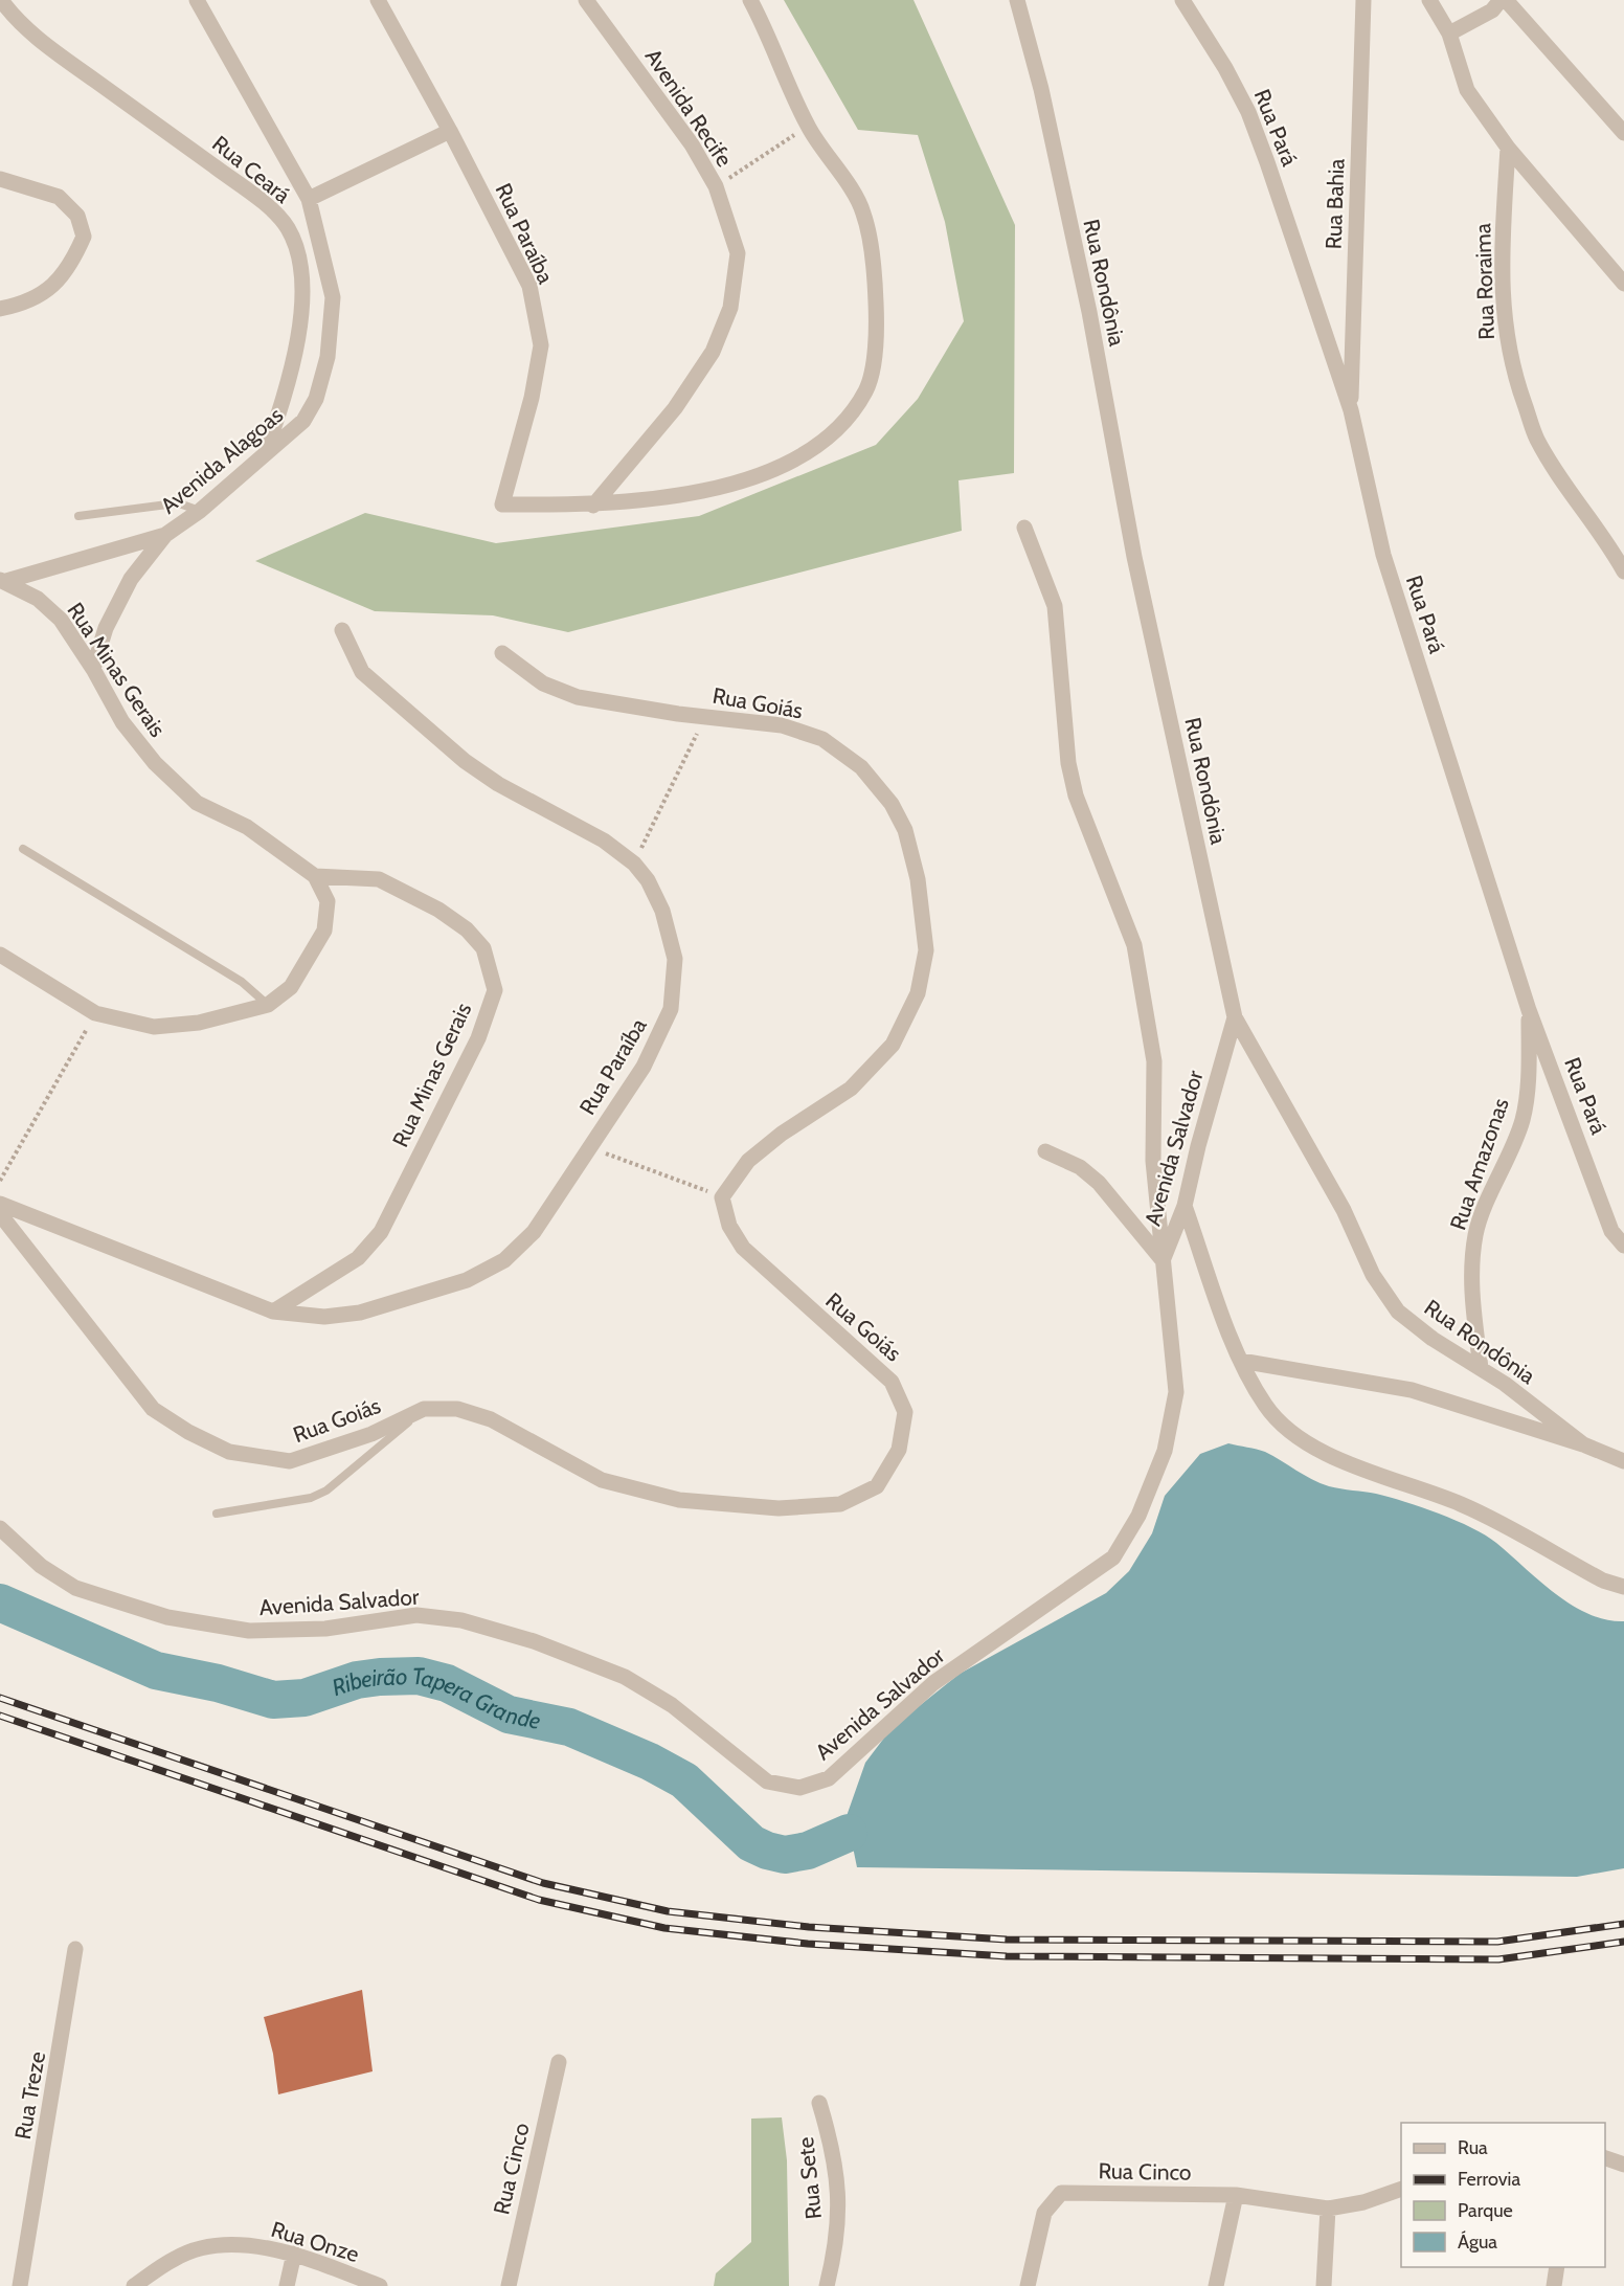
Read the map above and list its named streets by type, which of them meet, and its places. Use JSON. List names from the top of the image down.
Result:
{
  "streets": {
    "street": [
      "Avenida Recife",
      "Rua Pará",
      "Rua Ceará",
      "Rua Bahia",
      "Rua Paraíba",
      "Rua Roraima",
      "Rua Rondônia",
      "Avenida Alagoas",
      "Rua Minas Gerais",
      "Rua Goiás",
      "Avenida Salvador",
      "Rua Amazonas",
      "Rua Treze",
      "Rua Cinco",
      "Rua Sete",
      "Rua Onze"
    ]
  },
  "crossings": [
    ["Avenida Recife", "Rua Paraíba"],
    ["Rua Pará", "Rua Bahia"],
    ["Rua Pará", "Rua Amazonas"],
    ["Rua Ceará", "Avenida Alagoas"],
    ["Rua Paraíba", "Rua Minas Gerais"],
    ["Rua Rondônia", "Avenida Salvador"],
    ["Rua Rondônia", "Rua Amazonas"],
    ["Avenida Alagoas", "Rua Minas Gerais"]
  ],
  "water": ["Ribeirão Tapera Grande"],
  "legend": [
    "Rua",
    "Ferrovia",
    "Parque",
    "Água"
  ]
}
